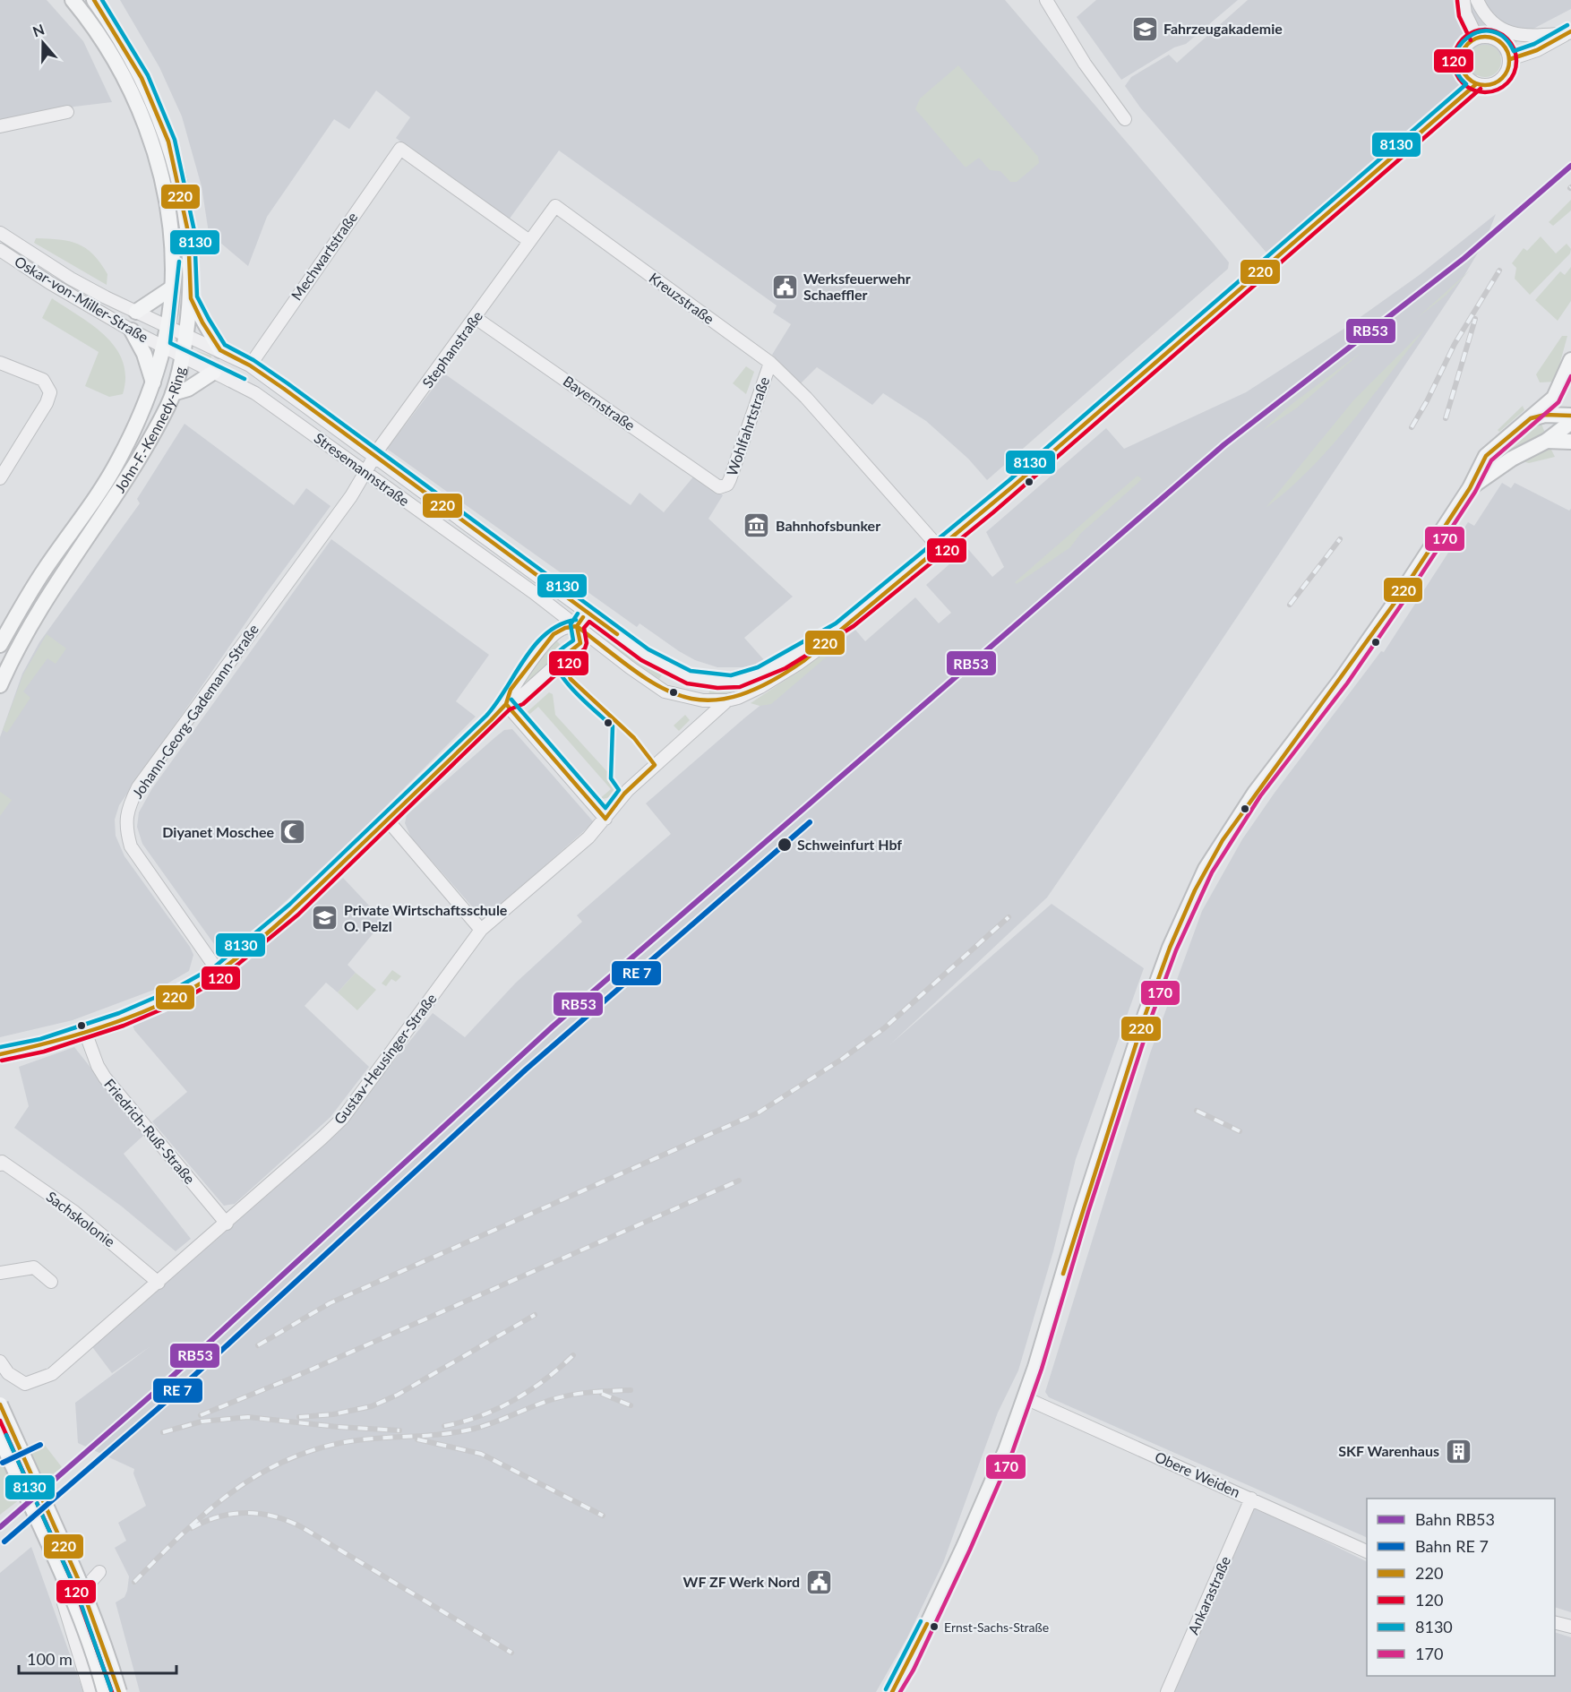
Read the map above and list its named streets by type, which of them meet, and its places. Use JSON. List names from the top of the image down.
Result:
{
  "streets": {
    "main road": ["John-F.-Kennedy-Ring"],
    "street": [
      "Mechwartstraße",
      "Kreuzstraße",
      "Oskar-von-Miller-Straße",
      "Stephanstraße",
      "Bayernstraße",
      "Wohlfahrtstraße",
      "Stresemannstraße",
      "Johann-Georg-Gademann-Straße",
      "Gustav-Heusinger-Straße",
      "Friedrich-Ruß-Straße",
      "Sachskolonie",
      "Obere Weiden",
      "Ankarastraße"
    ]
  },
  "crossings": [
    ["Mechwartstraße", "Kreuzstraße"],
    ["Mechwartstraße", "Stephanstraße"],
    ["Mechwartstraße", "Stresemannstraße"],
    ["Kreuzstraße", "Stephanstraße"],
    ["Kreuzstraße", "Wohlfahrtstraße"],
    ["Oskar-von-Miller-Straße", "John-F.-Kennedy-Ring"],
    ["Oskar-von-Miller-Straße", "Stresemannstraße"],
    ["Stephanstraße", "Bayernstraße"],
    ["Stephanstraße", "Stresemannstraße"],
    ["Stephanstraße", "Johann-Georg-Gademann-Straße"],
    ["Bayernstraße", "Wohlfahrtstraße"],
    ["John-F.-Kennedy-Ring", "Stresemannstraße"],
    ["Stresemannstraße", "Johann-Georg-Gademann-Straße"],
    ["Stresemannstraße", "Gustav-Heusinger-Straße"],
    ["Gustav-Heusinger-Straße", "Friedrich-Ruß-Straße"],
    ["Gustav-Heusinger-Straße", "Sachskolonie"],
    ["Obere Weiden", "Ankarastraße"]
  ],
  "places": {
    "school or university": ["Fahrzeugakademie", "Private Wirtschaftsschule O. Pelzl"],
    "public building": ["Werksfeuerwehr Schaeffler", "WF ZF Werk Nord"],
    "museum": ["Bahnhofsbunker"],
    "mosque": ["Diyanet Moschee"],
    "other": ["Schweinfurt Hbf", "Ernst-Sachs-Straße"],
    "building": ["SKF Warenhaus"]
  },
  "lines": [
    "transit line 220",
    "transit line 8130",
    "transit line 120",
    "rail line RB53",
    "transit line 170"
  ],
  "legend": [
    "Bahn RB53",
    "Bahn RE 7",
    "220",
    "120",
    "8130",
    "170"
  ],
  "scale_bar": "100 m",
  "north": "top"
}
